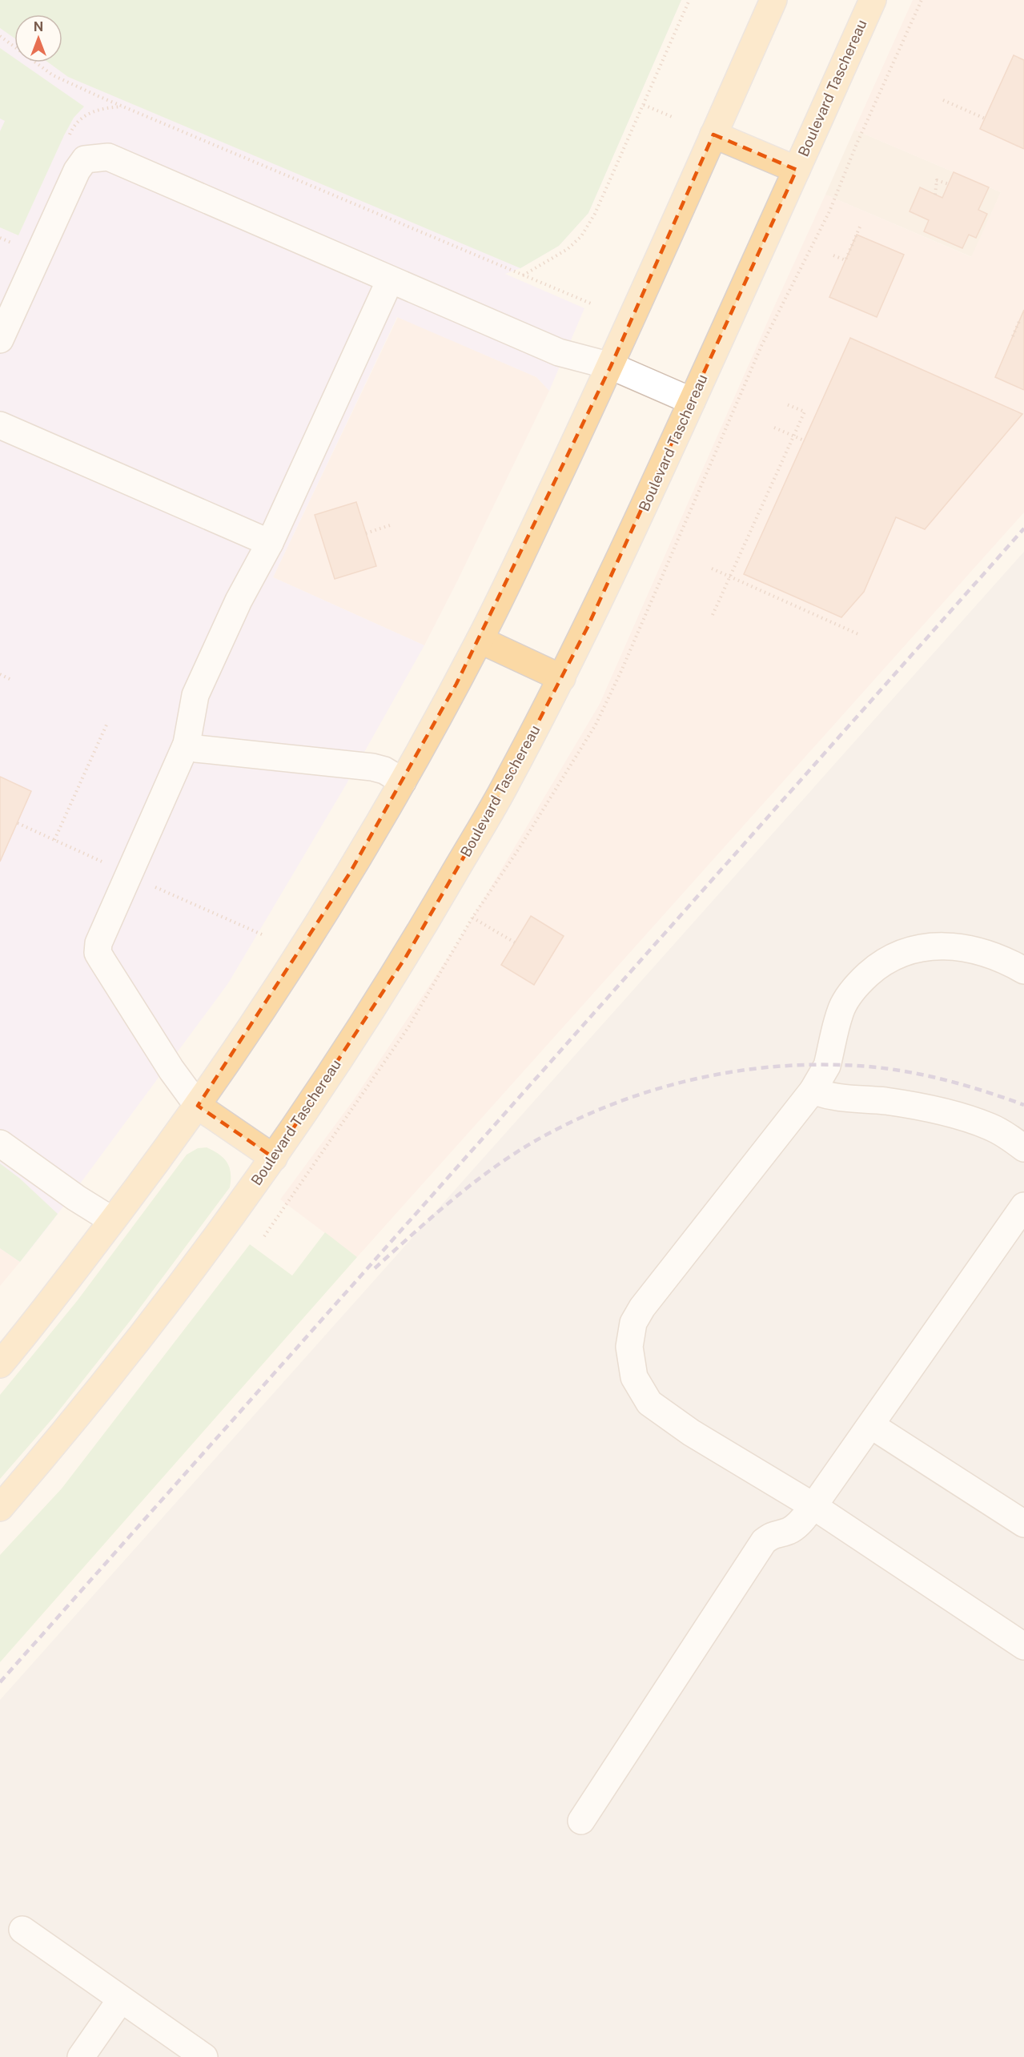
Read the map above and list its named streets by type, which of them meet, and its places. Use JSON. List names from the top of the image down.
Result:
{
  "streets": {
    "main road": ["Boulevard Taschereau"]
  },
  "north": "top"
}
